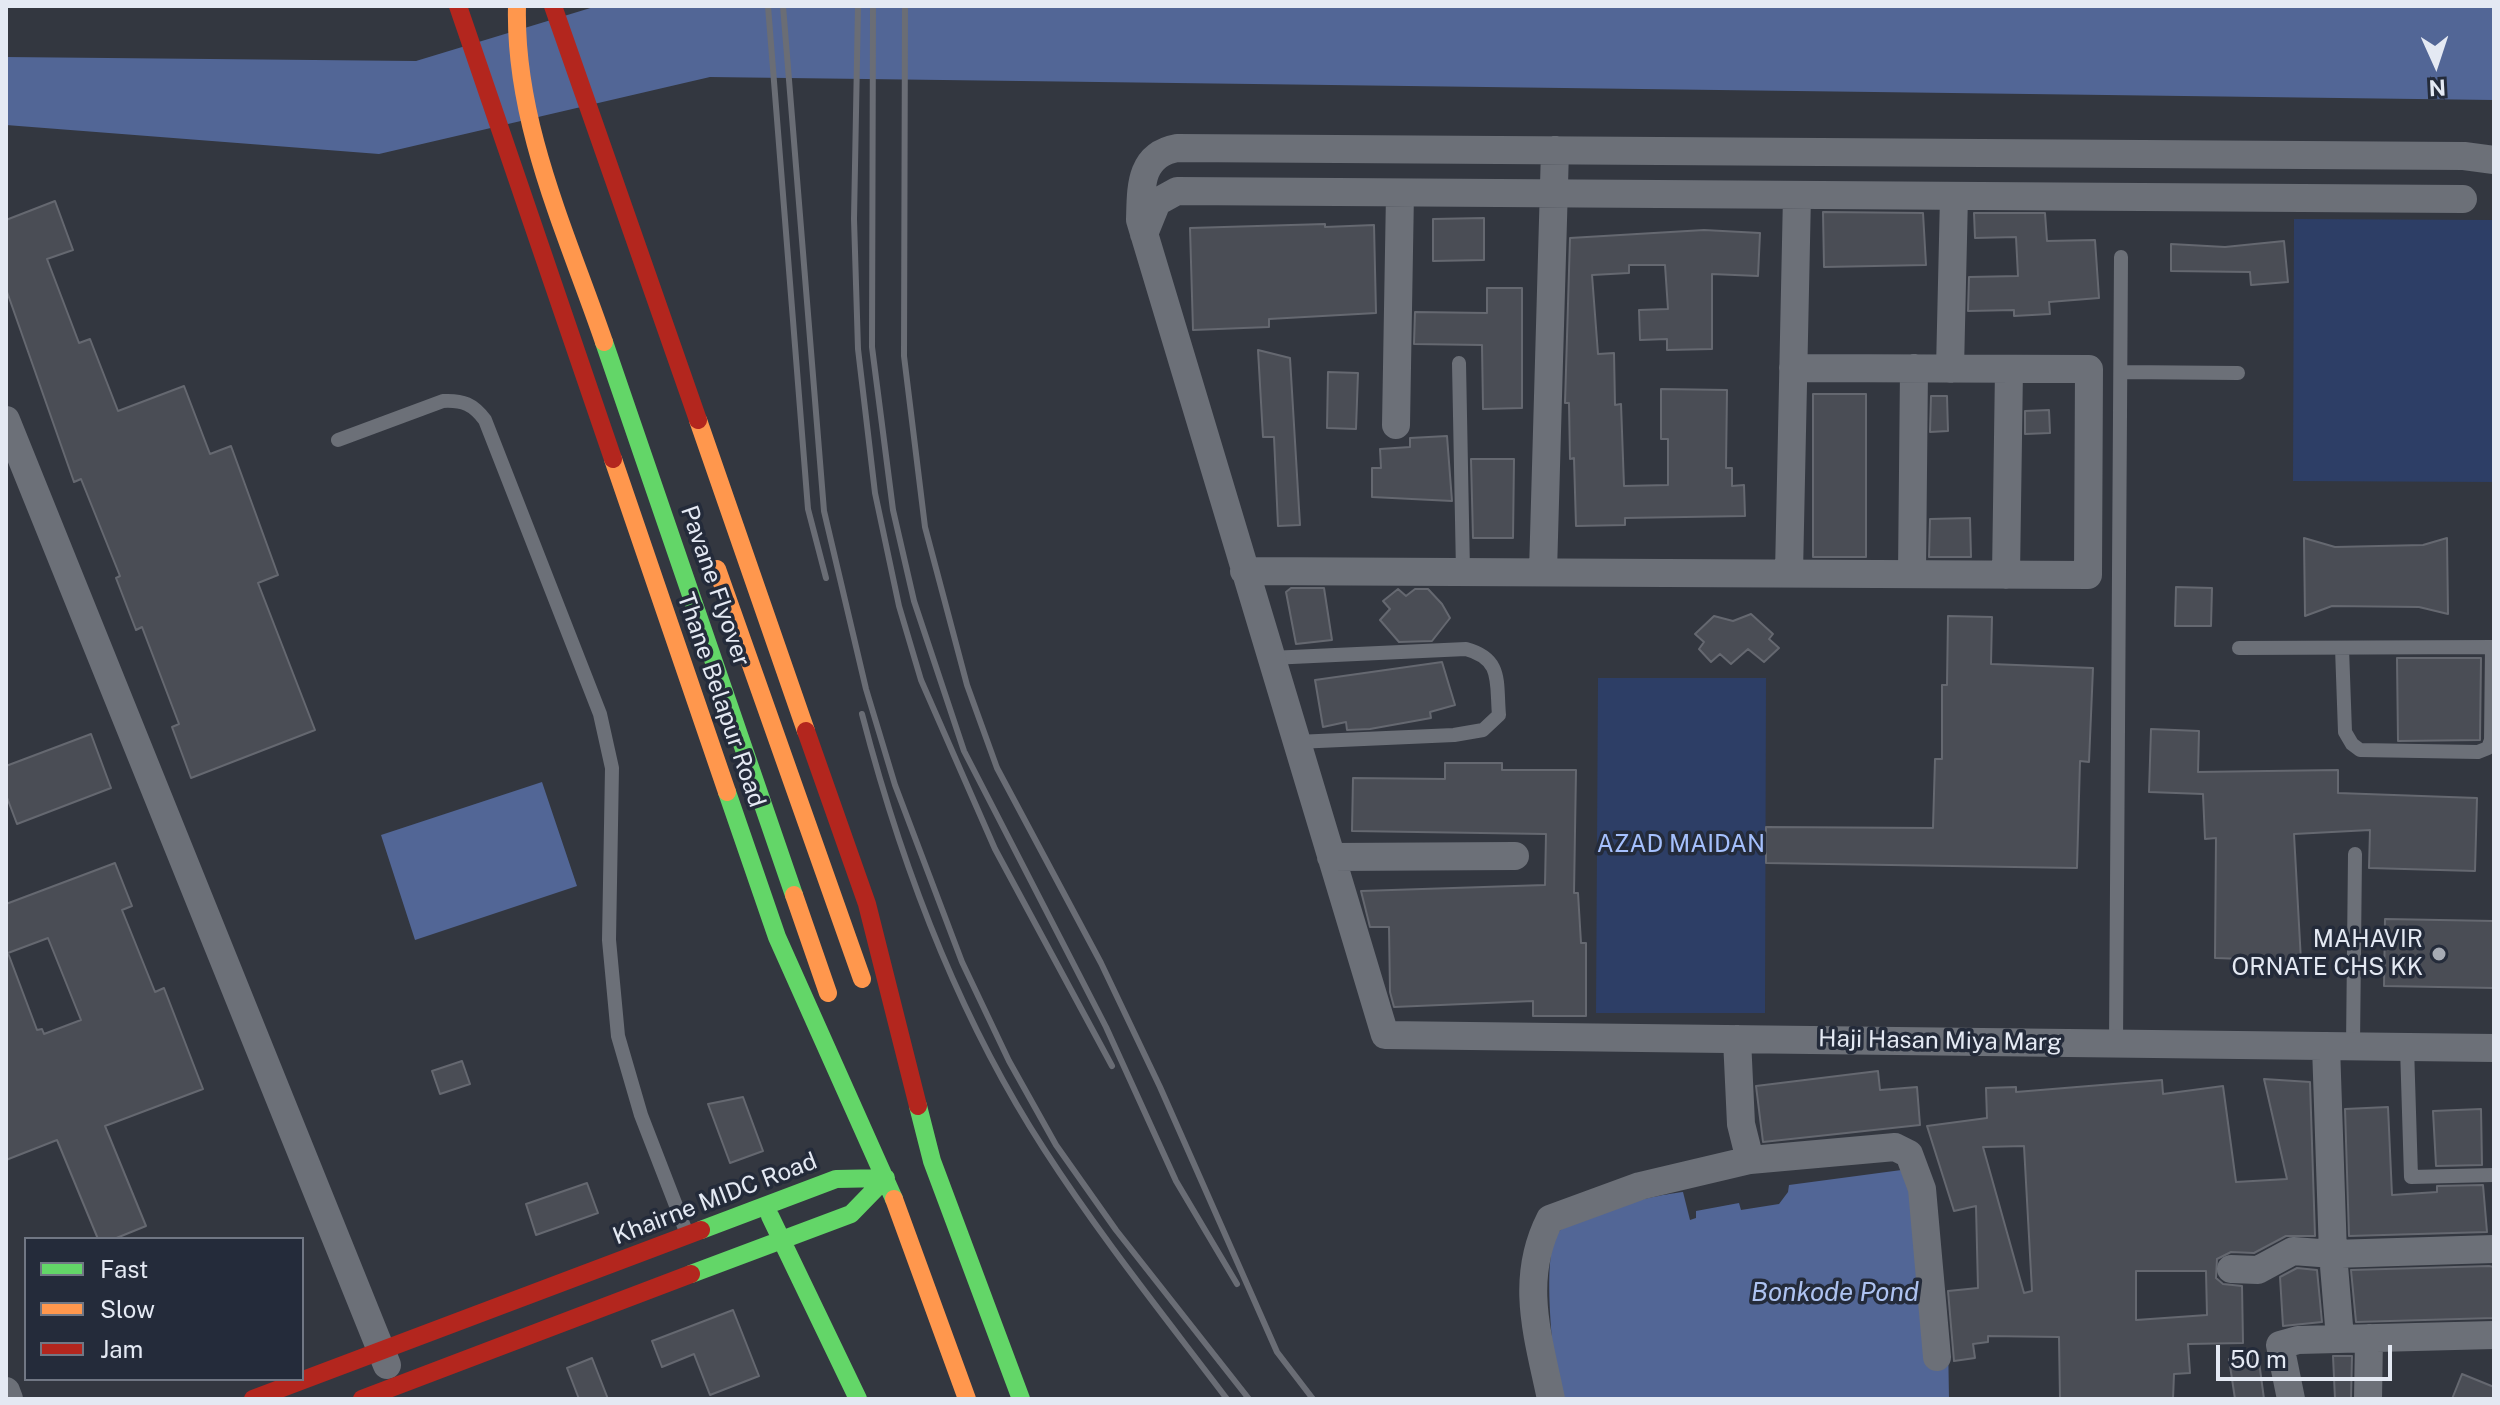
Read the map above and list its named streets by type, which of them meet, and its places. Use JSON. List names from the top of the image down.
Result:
{
  "streets": {
    "main road": ["Pavane Flyover", "Thane Belapur Road", "Khairne MIDC Road"],
    "street": ["Haji Hasan Miya Marg"]
  },
  "crossings": [
    ["Pavane Flyover", "Thane Belapur Road"],
    ["Pavane Flyover", "Khairne MIDC Road"],
    ["Thane Belapur Road", "Khairne MIDC Road"]
  ],
  "water": ["Bonkode Pond"],
  "parks": ["AZAD MAIDAN"],
  "places": ["MAHAVIR ORNATE CHS KK"],
  "legend": ["Fast", "Slow", "Jam"],
  "scale_bar": "50 m",
  "north": "bottom"
}
